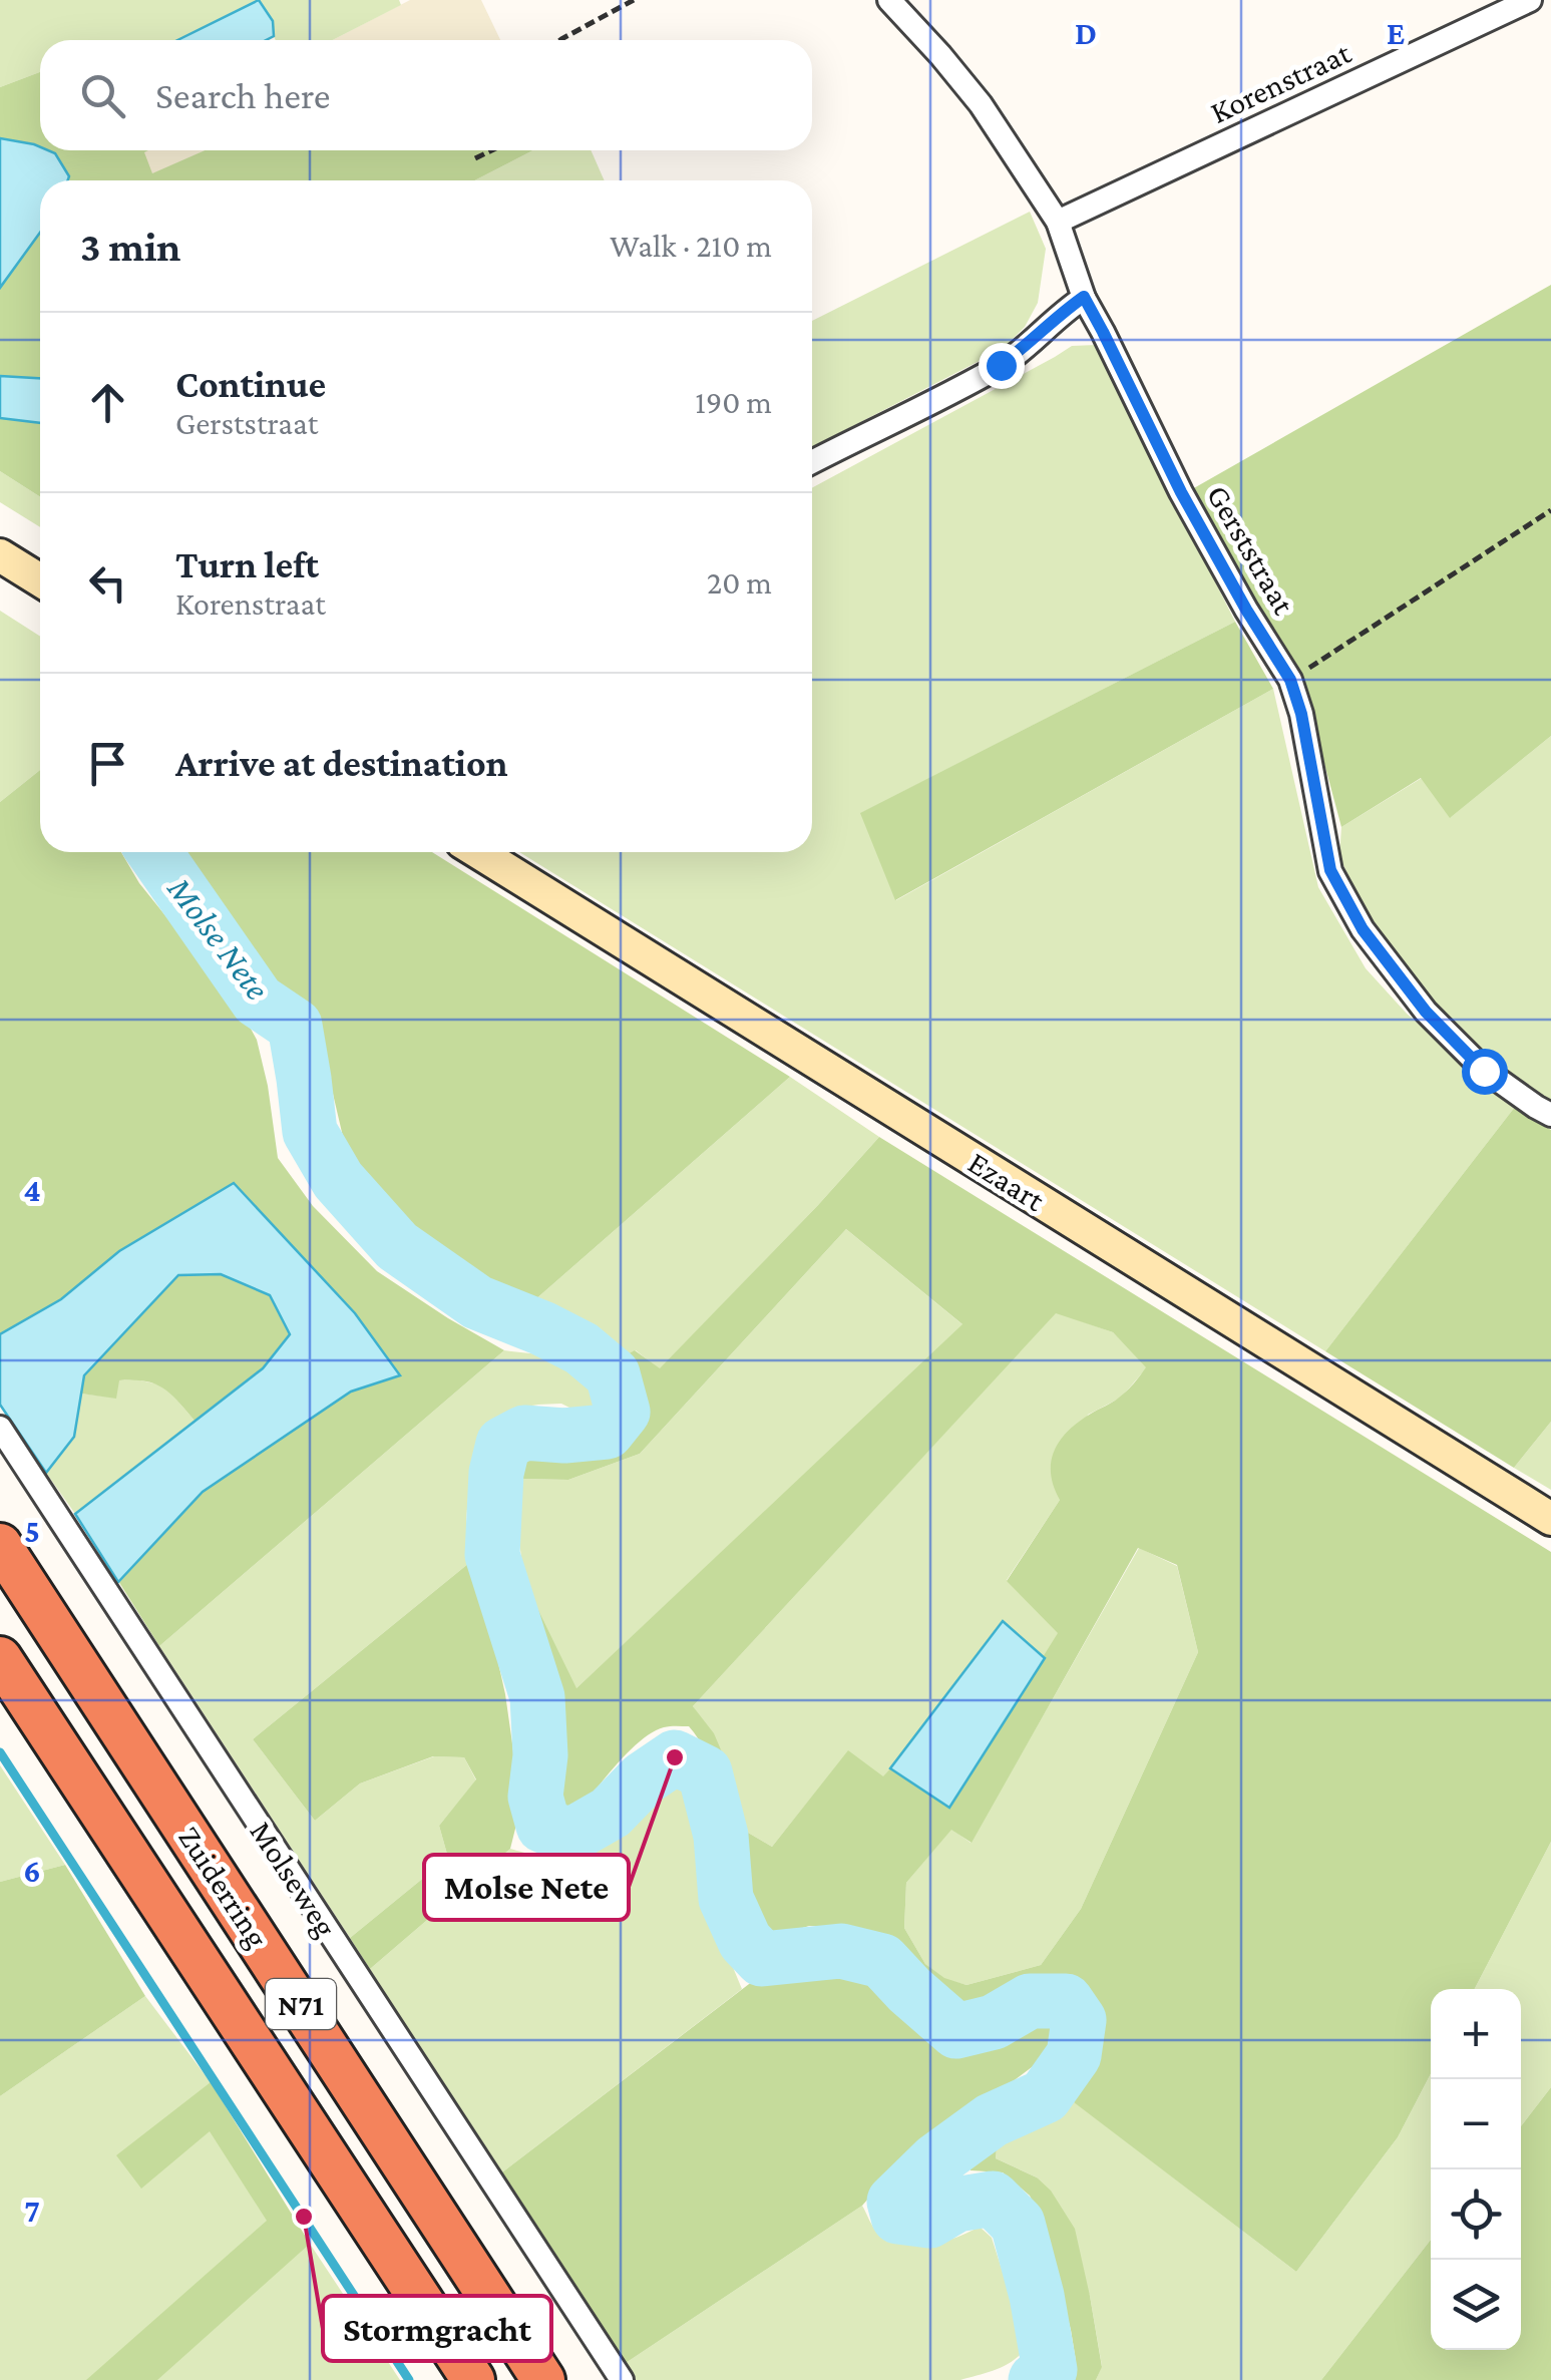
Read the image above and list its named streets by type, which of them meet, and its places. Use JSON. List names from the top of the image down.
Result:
{
  "streets": {
    "highway": ["Zuiderring", "N71"],
    "main road": ["Ezaart"],
    "street": ["Korenstraat", "Gerststraat", "Molseweg"]
  },
  "crossings": [
    ["Korenstraat", "Gerststraat"]
  ],
  "water": ["Molse Nete"],
  "places": ["Molse Nete", "Stormgracht"],
  "page": {
    "search": "Search here",
    "heading": ["3 min", "Walk · 210 m"],
    "list": [
      ["Continue", "Gerststraat", "190 m"],
      ["Turn left", "Korenstraat", "20 m"],
      "Arrive at destination"
    ],
    "map_buttons": ["+", "−"]
  },
  "grid": {
    "columns": ["D", "E"],
    "rows": [
      "4",
      "5",
      "6",
      "7"
    ]
  }
}
